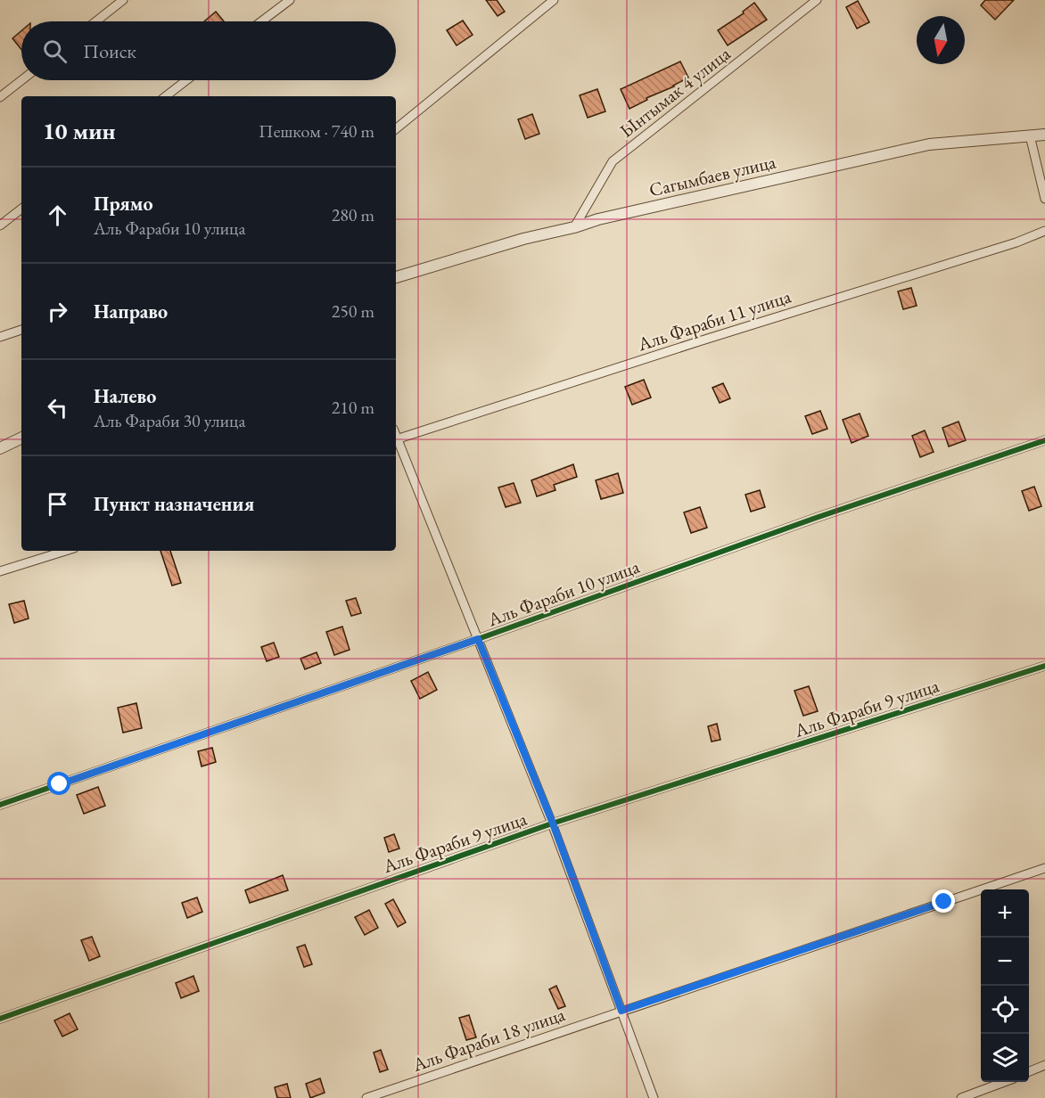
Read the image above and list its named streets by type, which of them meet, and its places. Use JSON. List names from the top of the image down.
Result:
{
  "streets": {
    "street": [
      "Ынтымак 4 улица",
      "Сагымбаев улица",
      "Аль Фараби 11 улица",
      "Аль Фараби 10 улица",
      "Аль Фараби 9 улица",
      "Аль Фараби 18 улица"
    ]
  },
  "crossings": [
    ["Ынтымак 4 улица", "Сагымбаев улица"]
  ],
  "north": "bottom",
  "page": {
    "search": "Поиск",
    "heading": ["10 мин", "Пешком · 740 m"],
    "list": [
      ["Прямо", "Аль Фараби 10 улица", "280 m"],
      ["Направо", "250 m"],
      ["Налево", "Аль Фараби 30 улица", "210 m"],
      "Пункт назначения"
    ],
    "map_buttons": ["+", "−"]
  }
}
